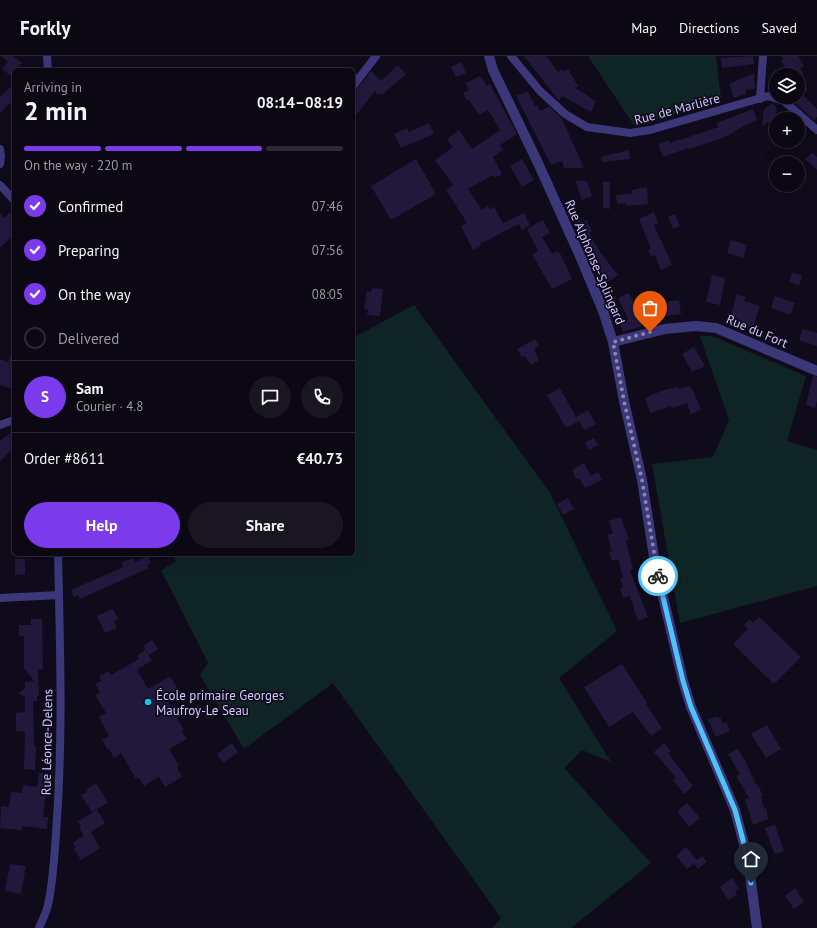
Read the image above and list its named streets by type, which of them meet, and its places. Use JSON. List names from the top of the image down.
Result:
{
  "streets": {
    "street": [
      "Rue de Marlière",
      "Rue Alphonse-Splingard",
      "Rue du Fort",
      "Rue Léonce-Delens"
    ]
  },
  "crossings": [
    ["Rue Alphonse-Splingard", "Rue du Fort"]
  ],
  "places": ["École primaire Georges Maufroy-Le Seau"],
  "page": {
    "header": "Forkly",
    "nav": ["Map", "Directions", "Saved"],
    "map_buttons": ["+", "−"],
    "heading": ["2 min", "Arriving in", "08:14–08:19"],
    "panel": [
      "Sam",
      "Courier · 4.8",
      "Order #8611",
      "€40.73"
    ],
    "bar": "On the way · 220 m",
    "list": [
      ["Confirmed", "07:46"],
      ["Preparing", "07:56"],
      ["On the way", "08:05"],
      "Delivered"
    ],
    "round": "S",
    "buttons": ["Help", "Share"]
  }
}
